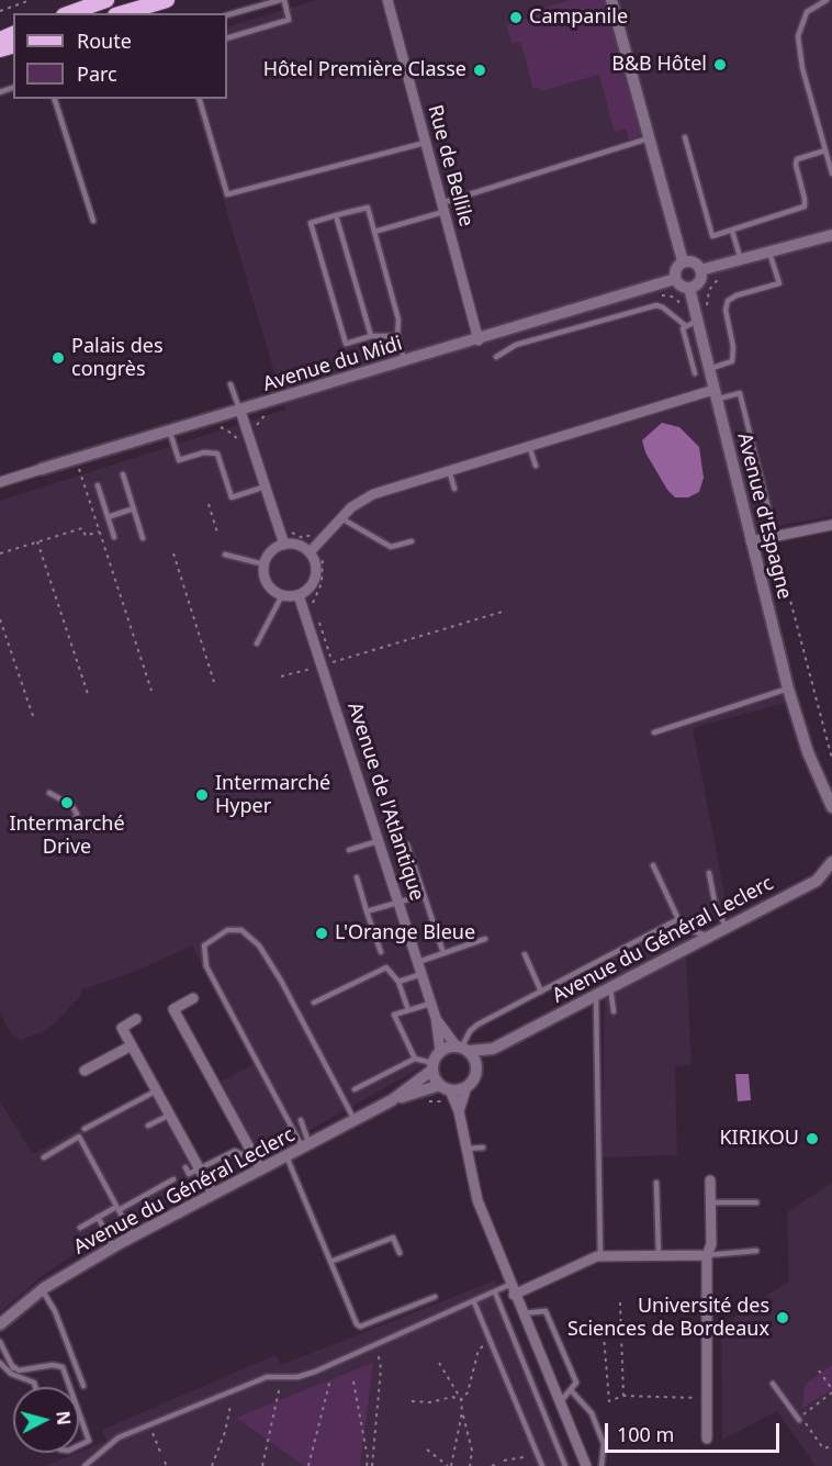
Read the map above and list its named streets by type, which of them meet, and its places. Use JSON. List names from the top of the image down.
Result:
{
  "streets": {
    "street": [
      "Rue de Bellile",
      "Avenue du Midi",
      "Avenue d'Espagne",
      "Avenue de l'Atlantique",
      "Avenue du Général Leclerc"
    ]
  },
  "crossings": [
    ["Rue de Bellile", "Avenue du Midi"],
    ["Avenue du Midi", "Avenue d'Espagne"],
    ["Avenue de l'Atlantique", "Avenue du Général Leclerc"]
  ],
  "places": [
    "Campanile",
    "B&B Hôtel",
    "Hôtel Première Classe",
    "Palais des congrès",
    "Intermarché Hyper",
    "Intermarché Drive",
    "L'Orange Bleue",
    "KIRIKOU",
    "Université des Sciences de Bordeaux"
  ],
  "legend": ["Route", "Parc"],
  "scale_bar": "100 m",
  "north": "right"
}
